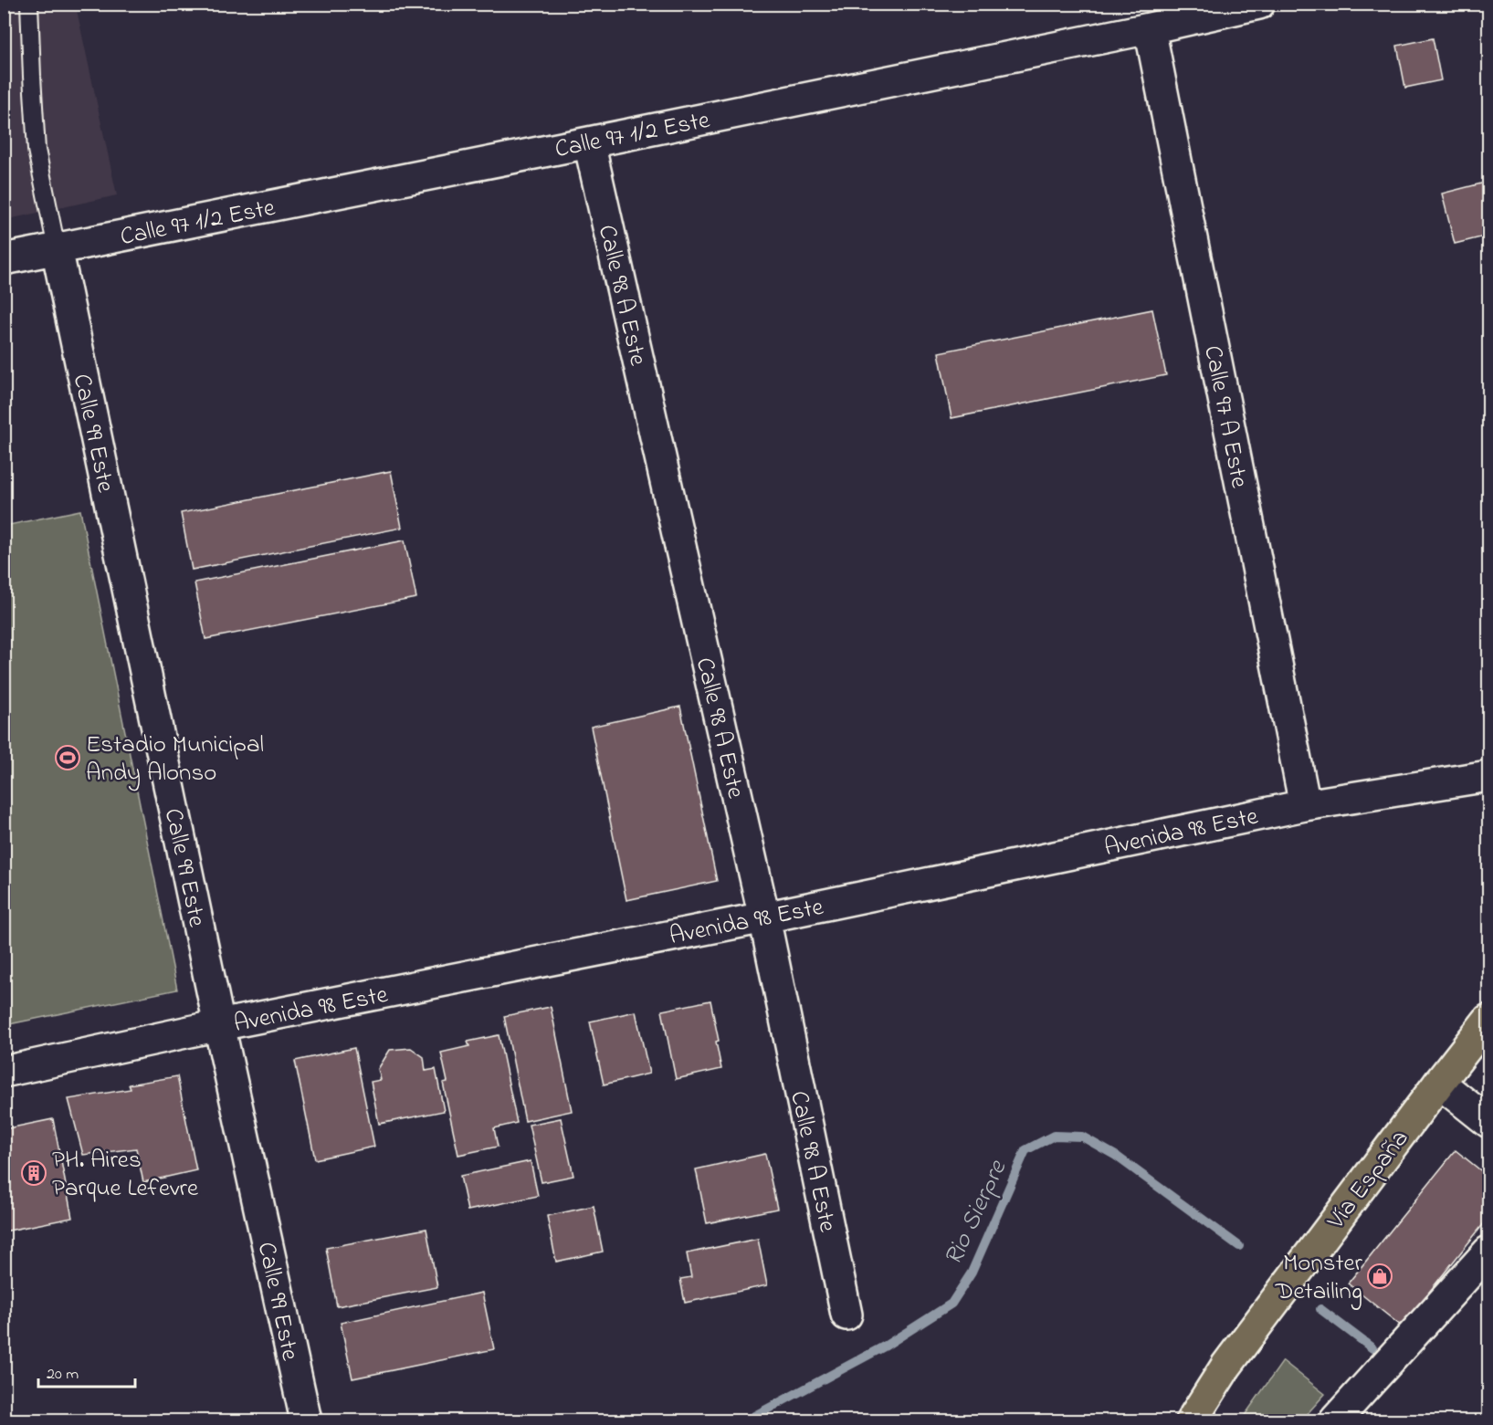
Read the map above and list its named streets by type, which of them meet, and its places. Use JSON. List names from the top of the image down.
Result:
{
  "streets": {
    "main road": ["Vía España"],
    "street": [
      "Calle 97 1/2 Este",
      "Calle 98 A Este",
      "Calle 97 A Este",
      "Calle 99 Este",
      "Avenida 98 Este"
    ]
  },
  "crossings": [
    ["Calle 97 1/2 Este", "Calle 98 A Este"],
    ["Calle 97 1/2 Este", "Calle 97 A Este"],
    ["Calle 97 1/2 Este", "Calle 99 Este"],
    ["Calle 98 A Este", "Avenida 98 Este"],
    ["Calle 97 A Este", "Avenida 98 Este"],
    ["Calle 99 Este", "Avenida 98 Este"]
  ],
  "water": ["Rio Sierpre"],
  "places": {
    "sports": ["Estadio Municipal Andy Alonso"],
    "building": ["PH. Aires Parque Lefevre"],
    "shop": ["Monster Detailing"]
  },
  "scale_bar": "20 m"
}
